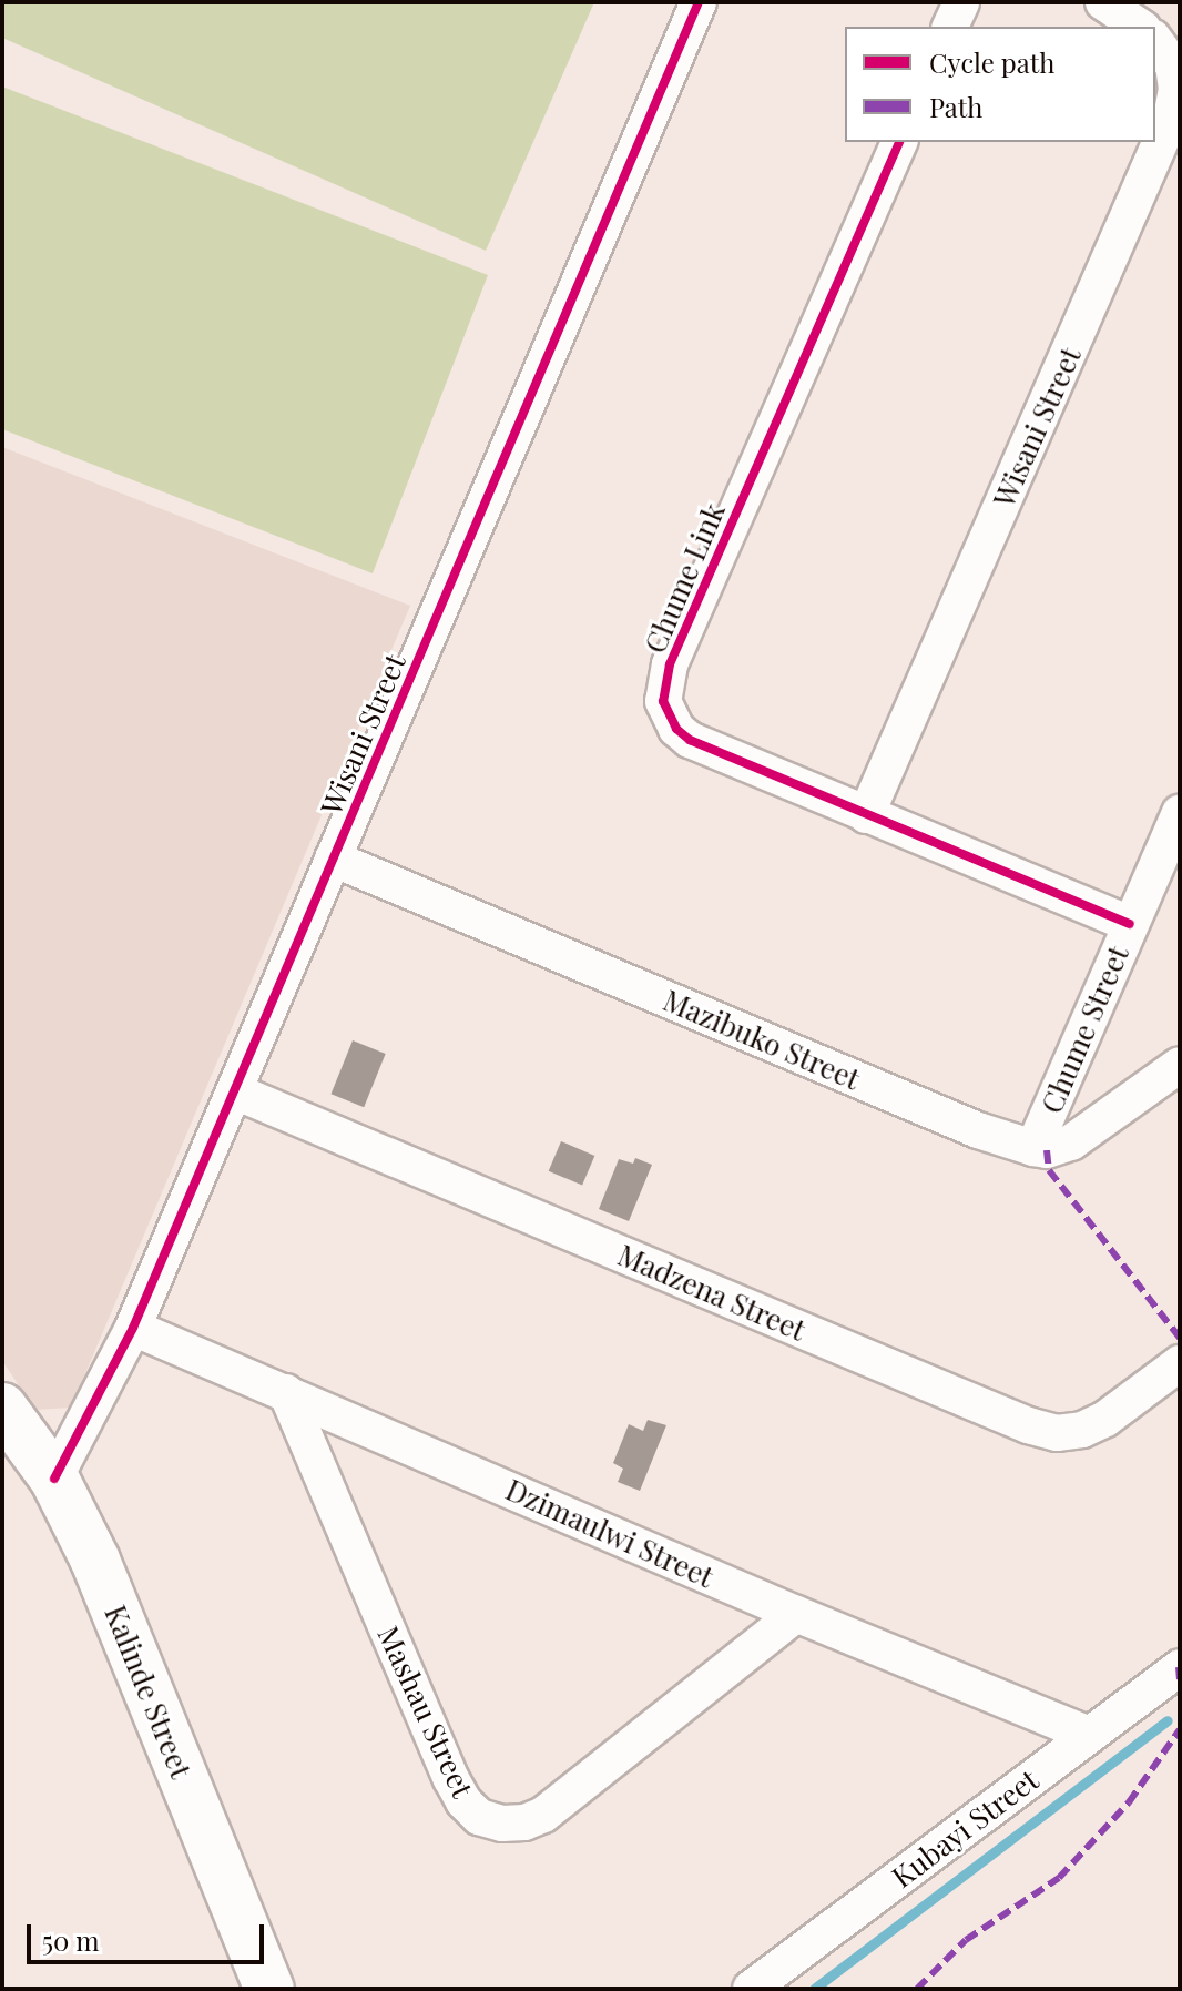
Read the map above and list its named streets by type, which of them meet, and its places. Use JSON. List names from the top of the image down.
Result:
{
  "streets": {
    "street": [
      "Wisani Street",
      "Chume Link",
      "Chume Street",
      "Mazibuko Street",
      "Madzena Street",
      "Dzimaulwi Street",
      "Kalinde Street",
      "Mashau Street",
      "Kubayi Street"
    ]
  },
  "crossings": [
    ["Wisani Street", "Chume Link"],
    ["Wisani Street", "Mazibuko Street"],
    ["Wisani Street", "Madzena Street"],
    ["Wisani Street", "Dzimaulwi Street"],
    ["Wisani Street", "Kalinde Street"],
    ["Chume Link", "Chume Street"],
    ["Chume Street", "Mazibuko Street"],
    ["Dzimaulwi Street", "Mashau Street"],
    ["Dzimaulwi Street", "Kubayi Street"]
  ],
  "legend": ["Cycle path", "Path"],
  "scale_bar": "50 m"
}
